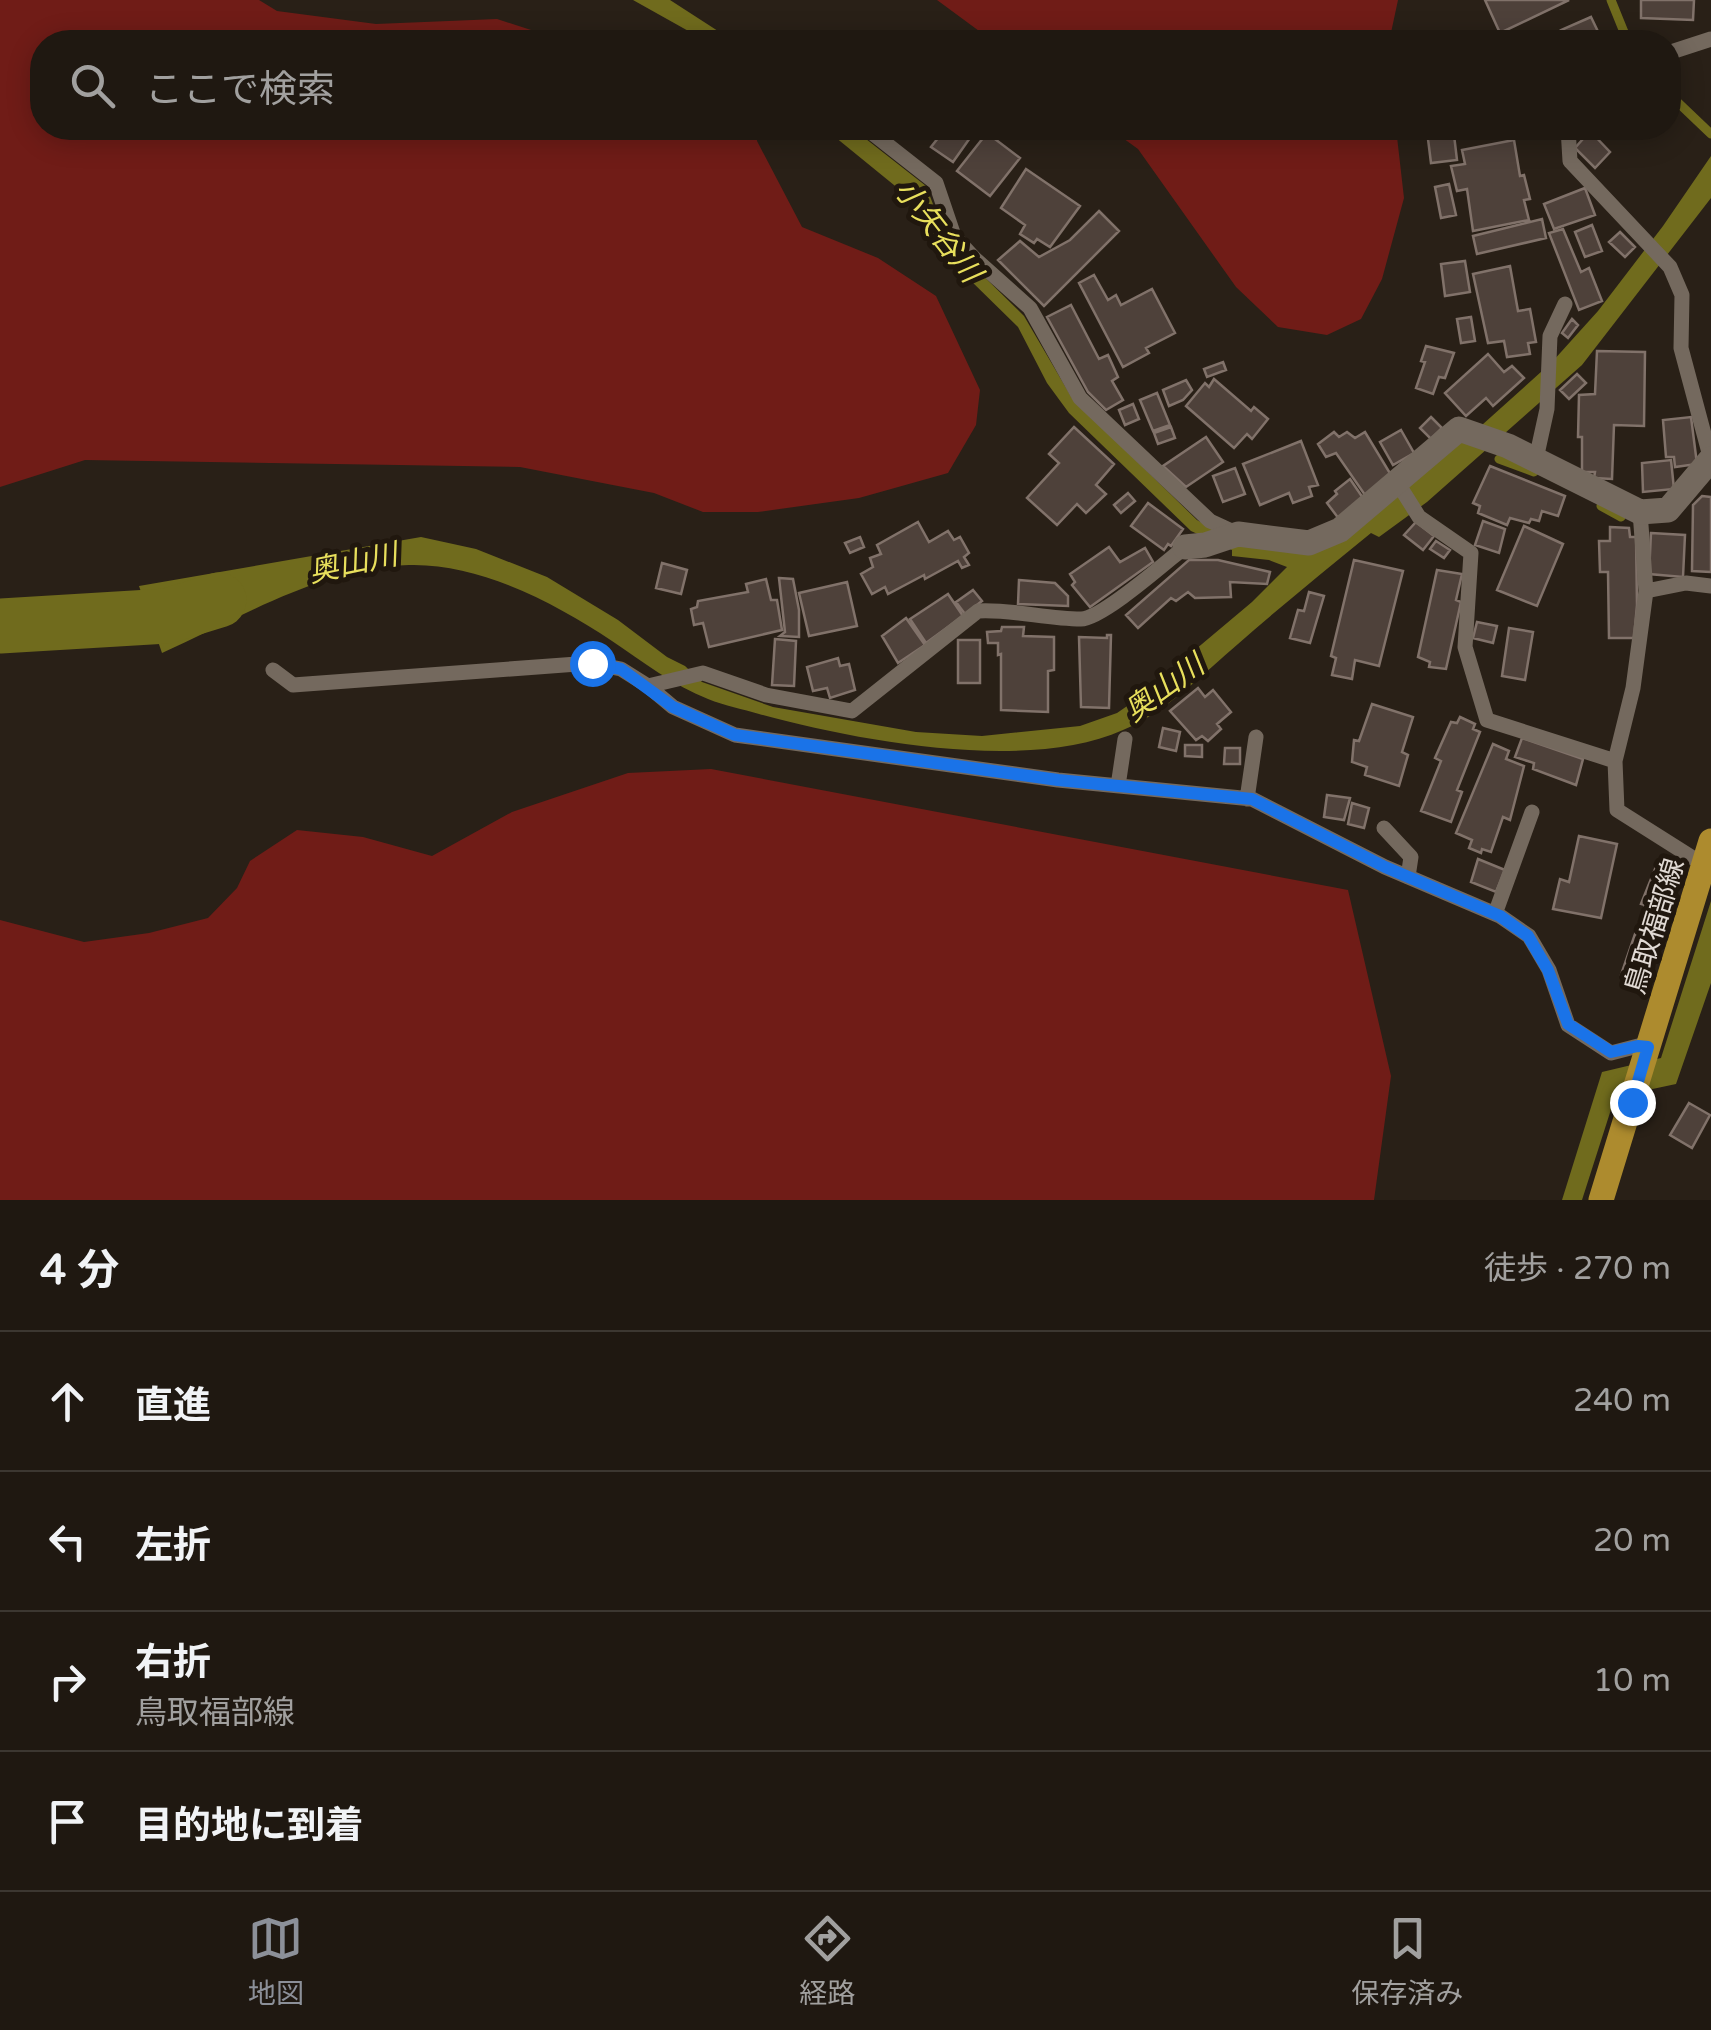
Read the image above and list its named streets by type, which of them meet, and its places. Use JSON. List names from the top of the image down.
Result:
{
  "streets": {
    "main road": ["鳥取福部線"]
  },
  "water": ["小矢谷川", "奥山川"],
  "page": {
    "search": "ここで検索",
    "heading": ["4 分", "徒歩 · 270 m"],
    "list": [
      ["直進", "240 m"],
      ["左折", "20 m"],
      ["右折", "鳥取福部線", "10 m"],
      "目的地に到着"
    ],
    "nav": ["地図", "経路", "保存済み"]
  }
}
